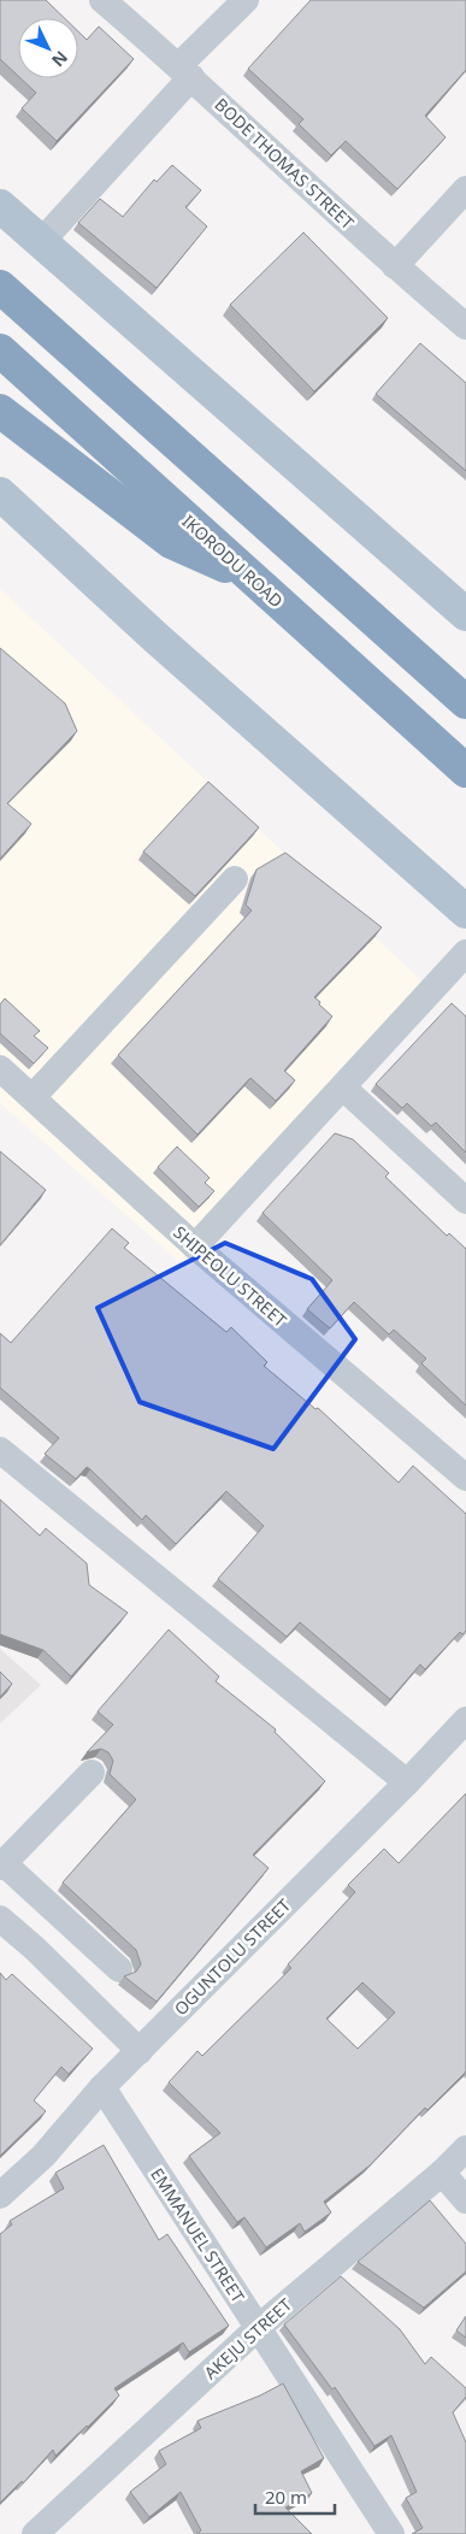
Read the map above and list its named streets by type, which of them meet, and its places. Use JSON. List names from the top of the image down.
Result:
{
  "streets": {
    "highway": ["IKORODU ROAD"],
    "street": [
      "BODE THOMAS STREET",
      "SHIPEOLU STREET",
      "OGUNTOLU STREET",
      "EMMANUEL STREET",
      "AKEJU STREET"
    ]
  },
  "crossings": [
    ["OGUNTOLU STREET", "EMMANUEL STREET"],
    ["EMMANUEL STREET", "AKEJU STREET"]
  ],
  "scale_bar": "20 m",
  "north": "bottom right"
}
